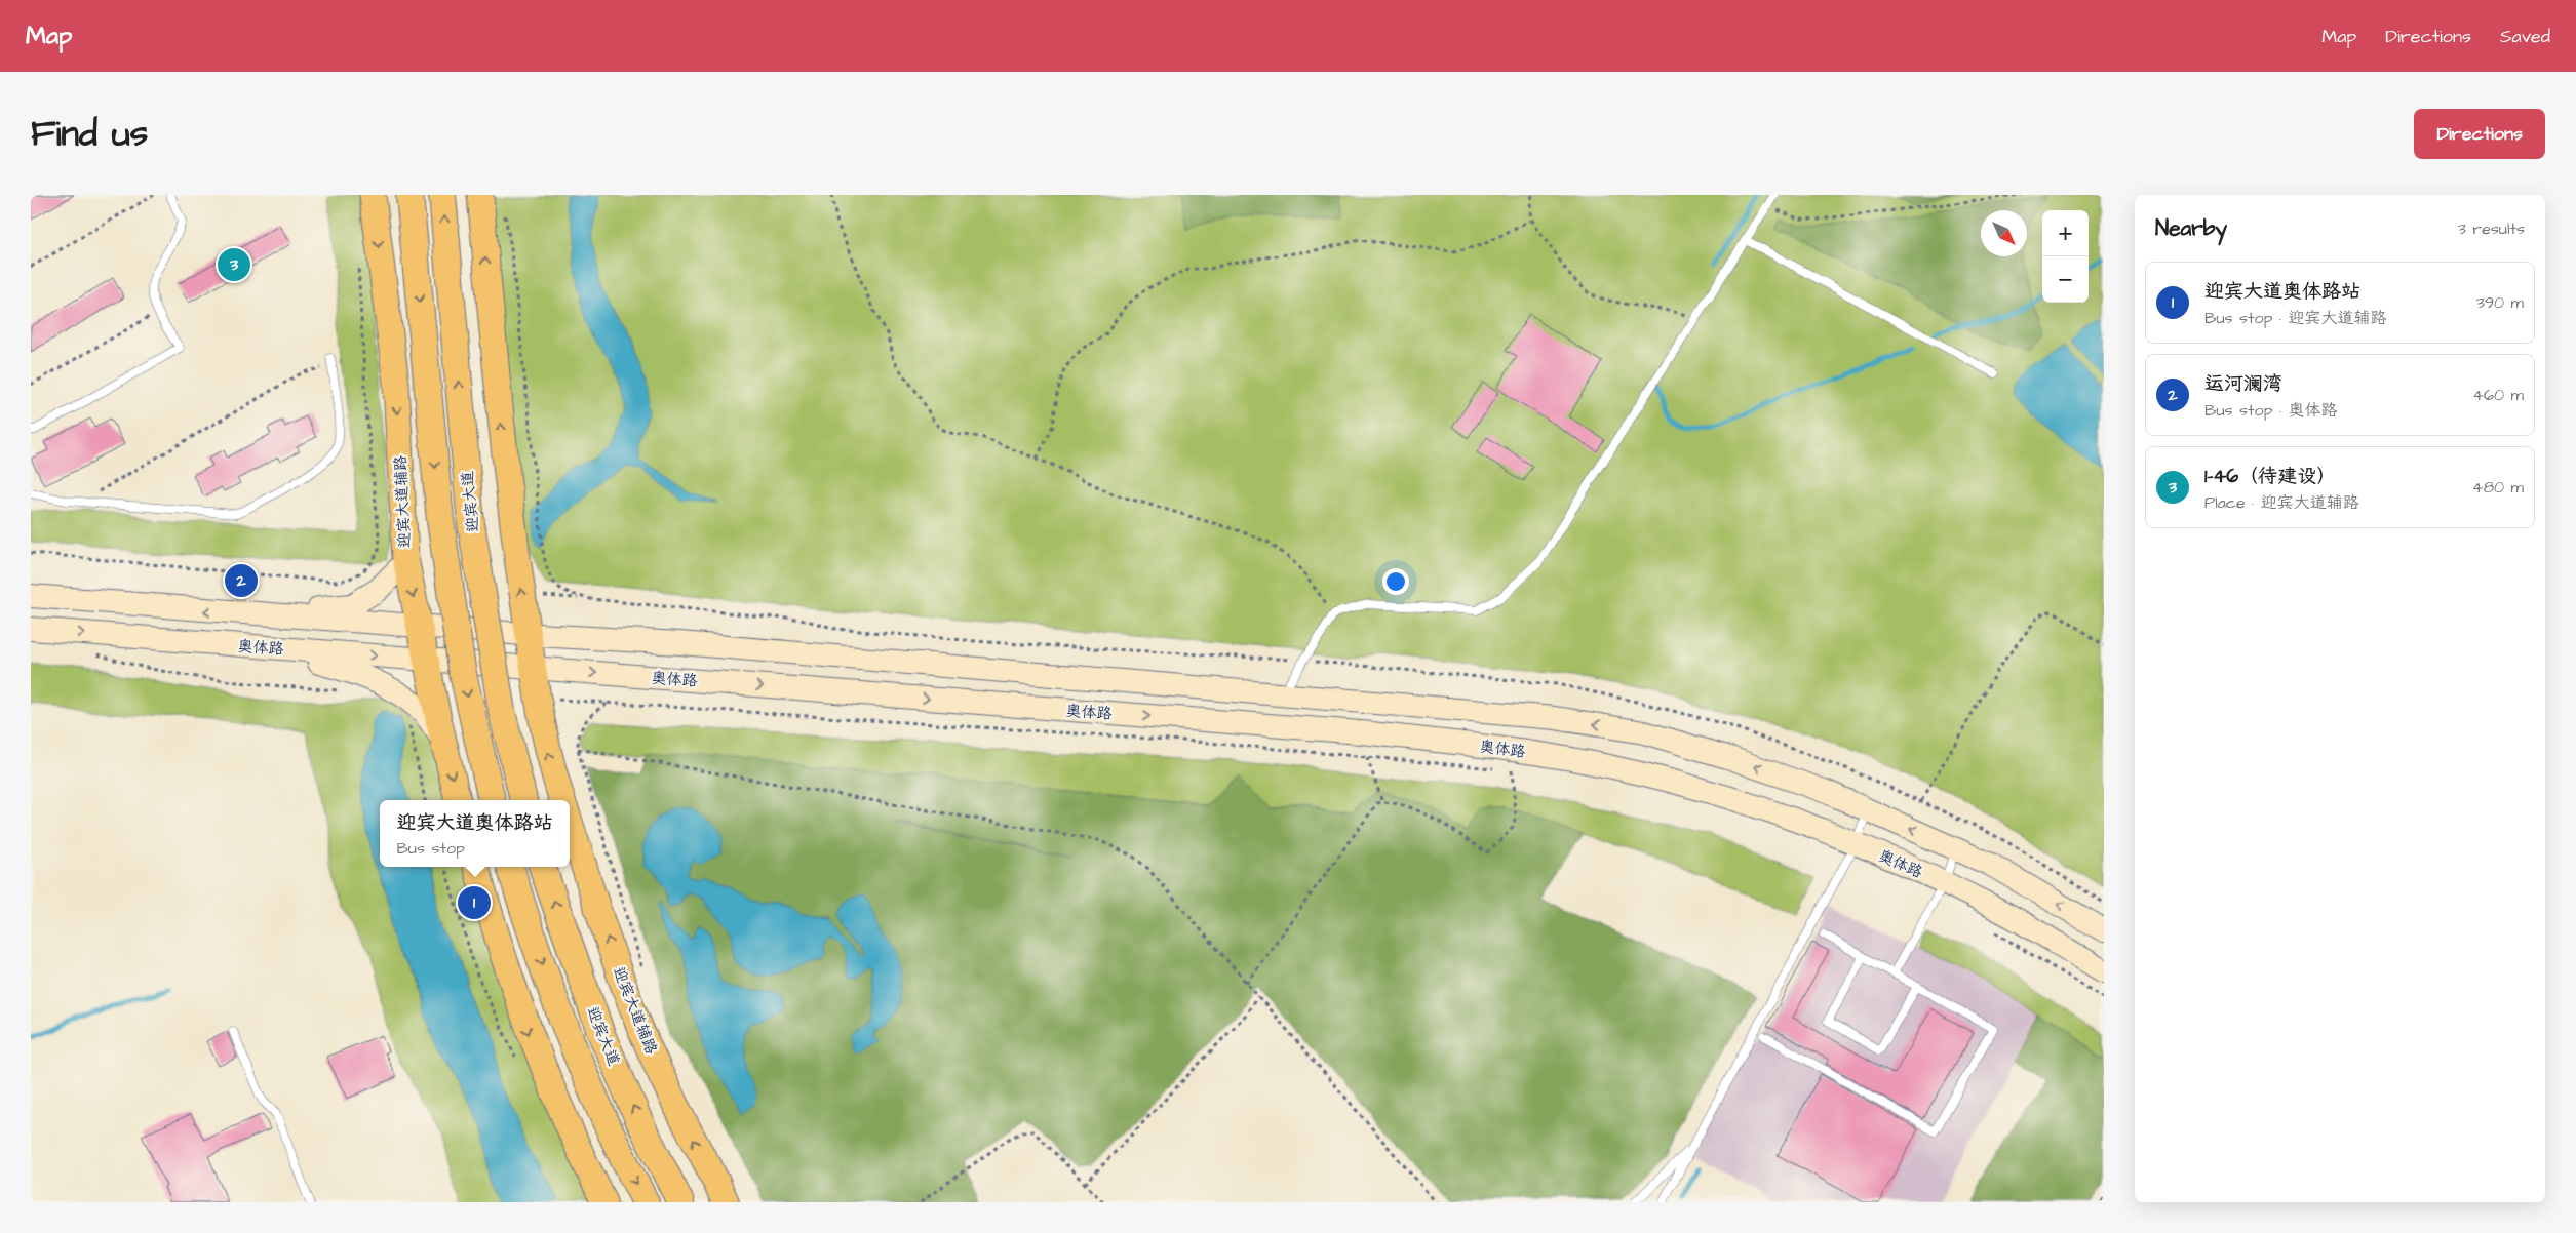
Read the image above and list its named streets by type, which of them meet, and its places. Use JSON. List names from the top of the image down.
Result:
{
  "streets": {
    "highway": ["迎宾大道"],
    "main road": ["迎宾大道辅路", "奥体路"]
  },
  "crossings": [
    ["迎宾大道辅路", "奥体路"]
  ],
  "north": "bottom right",
  "page": {
    "header": "Map",
    "nav": ["Map", "Directions", "Saved"],
    "title": "Find us",
    "buttons": "Directions",
    "heading": ["Nearby", "3 results"],
    "map_buttons": ["+", "−"],
    "pins": ["3", "2", "1"],
    "list": [
      {
        "mark": "1",
        "name": "迎宾大道奥体路站",
        "note": "Bus stop · 迎宾大道辅路",
        "value": "390 m"
      },
      {
        "mark": "2",
        "name": "运河澜湾",
        "note": "Bus stop · 奥体路",
        "value": "460 m"
      },
      {
        "mark": "3",
        "name": "1-46（待建设）",
        "note": "Place · 迎宾大道辅路",
        "value": "480 m"
      }
    ],
    "popup": ["迎宾大道奥体路站", "Bus stop"]
  }
}
